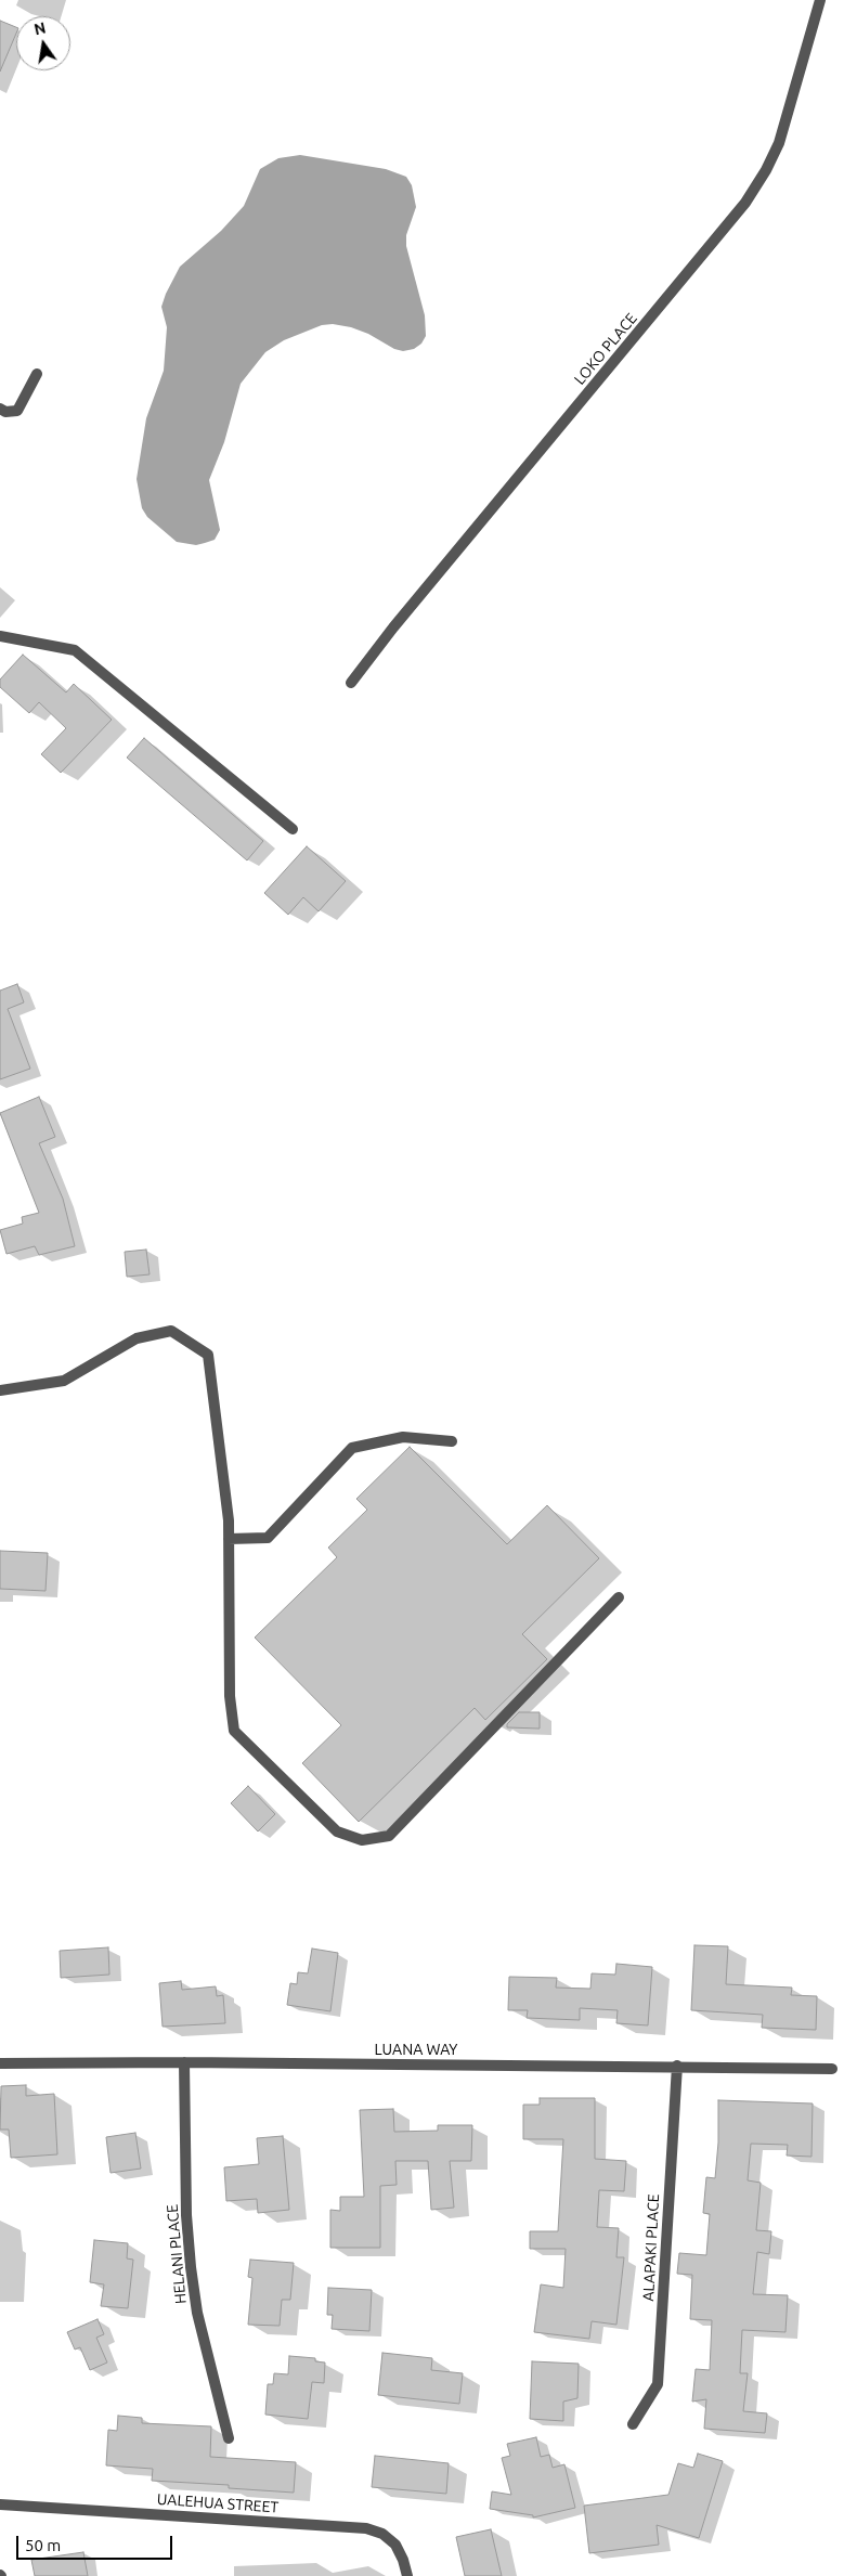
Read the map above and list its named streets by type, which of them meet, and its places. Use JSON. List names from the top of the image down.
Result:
{
  "streets": {
    "street": [
      "LOKO PLACE",
      "LUANA WAY",
      "ALAPAKI PLACE",
      "HELANI PLACE",
      "UALEHUA STREET"
    ]
  },
  "crossings": [
    ["LUANA WAY", "ALAPAKI PLACE"],
    ["LUANA WAY", "HELANI PLACE"]
  ],
  "scale_bar": "50 m",
  "north": "top"
}
